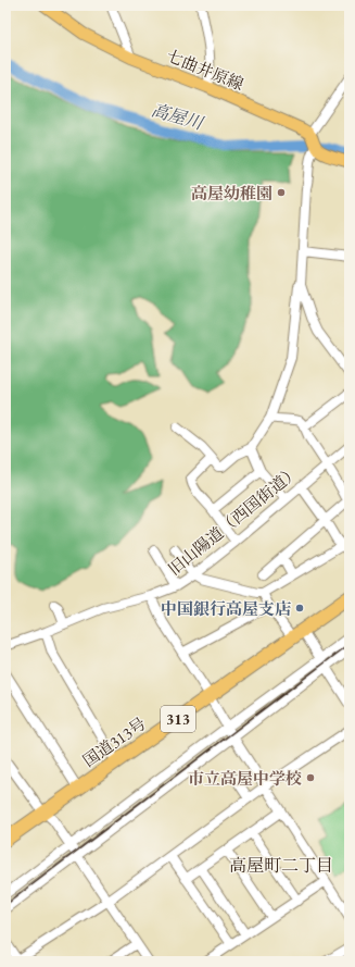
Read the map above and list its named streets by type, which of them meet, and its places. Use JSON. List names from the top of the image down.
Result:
{
  "streets": {
    "highway": ["313", "国道313号"],
    "main road": ["七曲井原線"],
    "street": ["旧山陽道（西国街道）"]
  },
  "districts": ["高屋町二丁目"],
  "water": ["高屋川"],
  "places": ["高屋幼稚園", "中国銀行高屋支店", "市立高屋中学校"]
}
